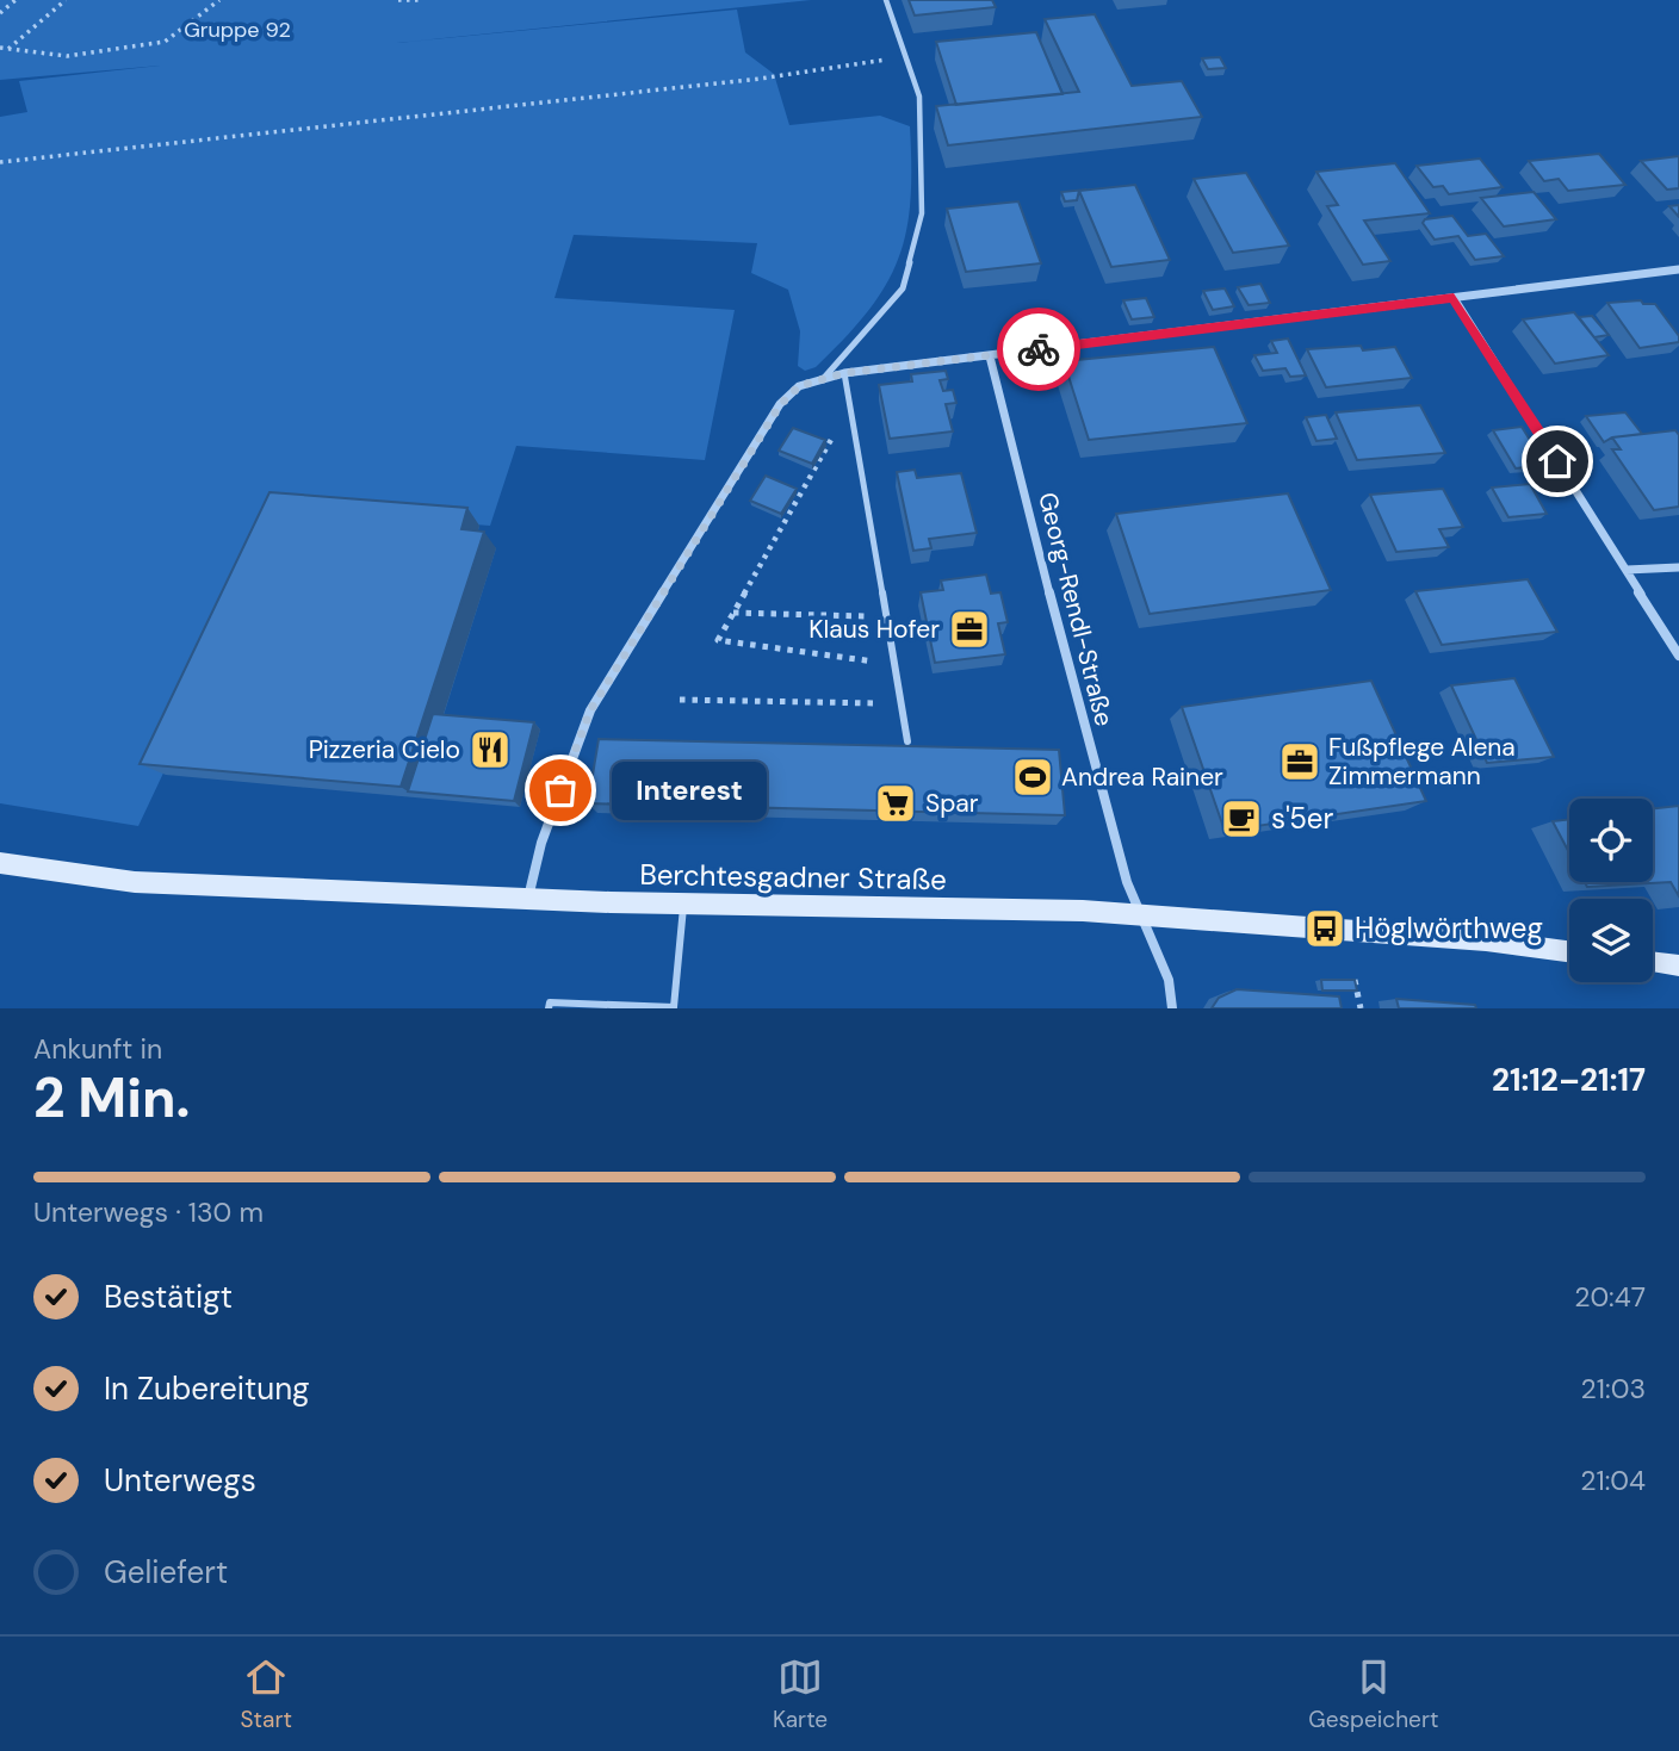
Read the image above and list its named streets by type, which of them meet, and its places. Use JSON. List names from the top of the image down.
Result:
{
  "streets": {
    "main road": ["Berchtesgadner Straße"],
    "street": ["Georg-Rendl-Straße"]
  },
  "crossings": [
    ["Georg-Rendl-Straße", "Berchtesgadner Straße"]
  ],
  "parks": ["Gruppe 92"],
  "places": {
    "office": ["Klaus Hofer", "Fußpflege Alena Zimmermann"],
    "restaurant": ["Pizzeria Cielo"],
    "sports": ["Andrea Rainer"],
    "other": ["Interest"],
    "supermarket": ["Spar"],
    "cafe": ["s'5er"],
    "bus stop": ["Höglwörthweg"]
  },
  "page": {
    "bubble": "Interest",
    "heading": ["2 Min.", "Ankunft in", "21:12–21:17"],
    "bar": "Unterwegs · 130 m",
    "list": [
      ["Bestätigt", "20:47"],
      ["In Zubereitung", "21:03"],
      ["Unterwegs", "21:04"],
      "Geliefert"
    ],
    "tabs": ["Start", "Karte", "Gespeichert"]
  }
}
